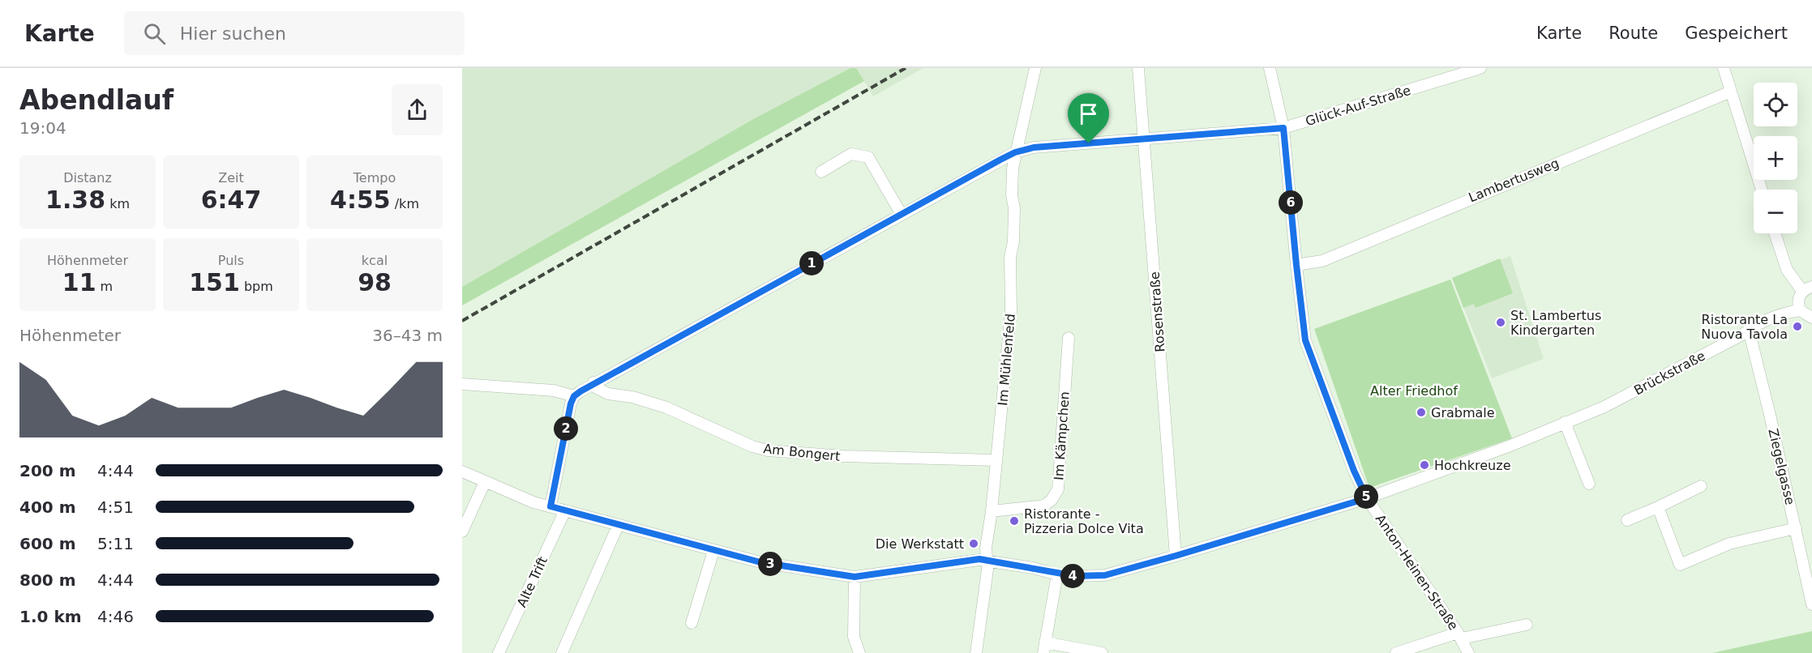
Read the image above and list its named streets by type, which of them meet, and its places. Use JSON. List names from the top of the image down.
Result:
{
  "streets": {
    "street": [
      "Glück-Auf-Straße",
      "Lambertusweg",
      "Rosenstraße",
      "Im Mühlenfeld",
      "Brückstraße",
      "Im Kämpchen",
      "Am Bongert",
      "Ziegelgasse",
      "Anton-Heinen-Straße",
      "Alte Trift"
    ]
  },
  "crossings": [
    ["Glück-Auf-Straße", "Rosenstraße"],
    ["Glück-Auf-Straße", "Im Mühlenfeld"],
    ["Glück-Auf-Straße", "Am Bongert"],
    ["Glück-Auf-Straße", "Anton-Heinen-Straße"],
    ["Lambertusweg", "Anton-Heinen-Straße"],
    ["Rosenstraße", "Brückstraße"],
    ["Im Mühlenfeld", "Brückstraße"],
    ["Im Mühlenfeld", "Im Kämpchen"],
    ["Im Mühlenfeld", "Am Bongert"],
    ["Brückstraße", "Ziegelgasse"],
    ["Brückstraße", "Anton-Heinen-Straße"],
    ["Brückstraße", "Alte Trift"]
  ],
  "parks": ["Alter Friedhof"],
  "places": [
    "St. Lambertus Kindergarten",
    "Ristorante La Nuova Tavola",
    "Grabmale",
    "Hochkreuze",
    "Ristorante - Pizzeria Dolce Vita",
    "Die Werkstatt"
  ],
  "page": {
    "header": "Karte",
    "search": "Hier suchen",
    "nav": ["Karte", "Route", "Gespeichert"],
    "heading": ["Abendlauf", "19:04"],
    "map_buttons": ["+", "−"],
    "stats": [
      ["Distanz", "1.38 km"],
      ["Zeit", "6:47"],
      ["Tempo", "4:55 /km"],
      ["Höhenmeter", "11 m"],
      ["Puls", "151 bpm"],
      ["kcal", "98"]
    ],
    "pins": [
      "6",
      "1",
      "2",
      "5",
      "3",
      "4"
    ],
    "chart": ["Höhenmeter", "36–43 m"],
    "list": [
      {
        "name": "200 m",
        "note": "4:44"
      },
      {
        "name": "400 m",
        "note": "4:51"
      },
      {
        "name": "600 m",
        "note": "5:11"
      },
      {
        "name": "800 m",
        "note": "4:44"
      },
      {
        "name": "1.0 km",
        "note": "4:46"
      }
    ]
  }
}
